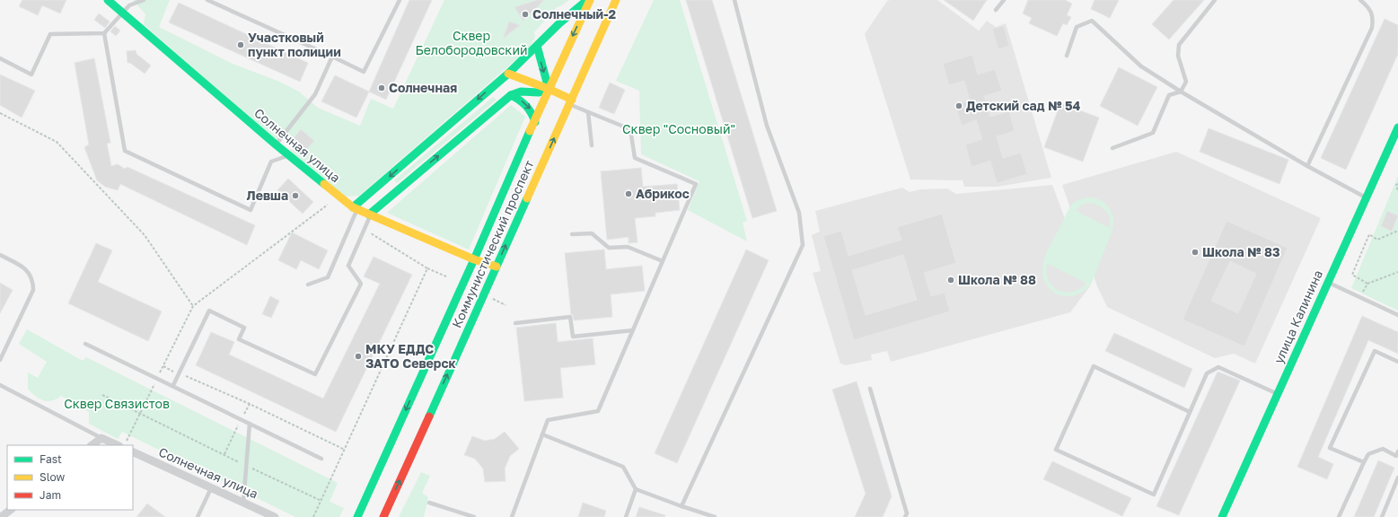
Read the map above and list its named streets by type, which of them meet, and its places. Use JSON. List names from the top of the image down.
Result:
{
  "streets": {
    "main road": ["Солнечная улица", "Коммунистический проспект", "улица Калинина"]
  },
  "crossings": [
    ["Солнечная улица", "Коммунистический проспект"]
  ],
  "parks": ["Сквер Белобородовский", "Сквер \"Сосновый\"", "Сквер Связистов"],
  "places": [
    "Солнечный-2",
    "Участковый пункт полиции",
    "Солнечная",
    "Детский сад № 54",
    "Абрикос",
    "Левша",
    "Школа № 83",
    "Школа № 88",
    "МКУ ЕДДС ЗАТО Северск"
  ],
  "legend": ["Fast", "Slow", "Jam"]
}
